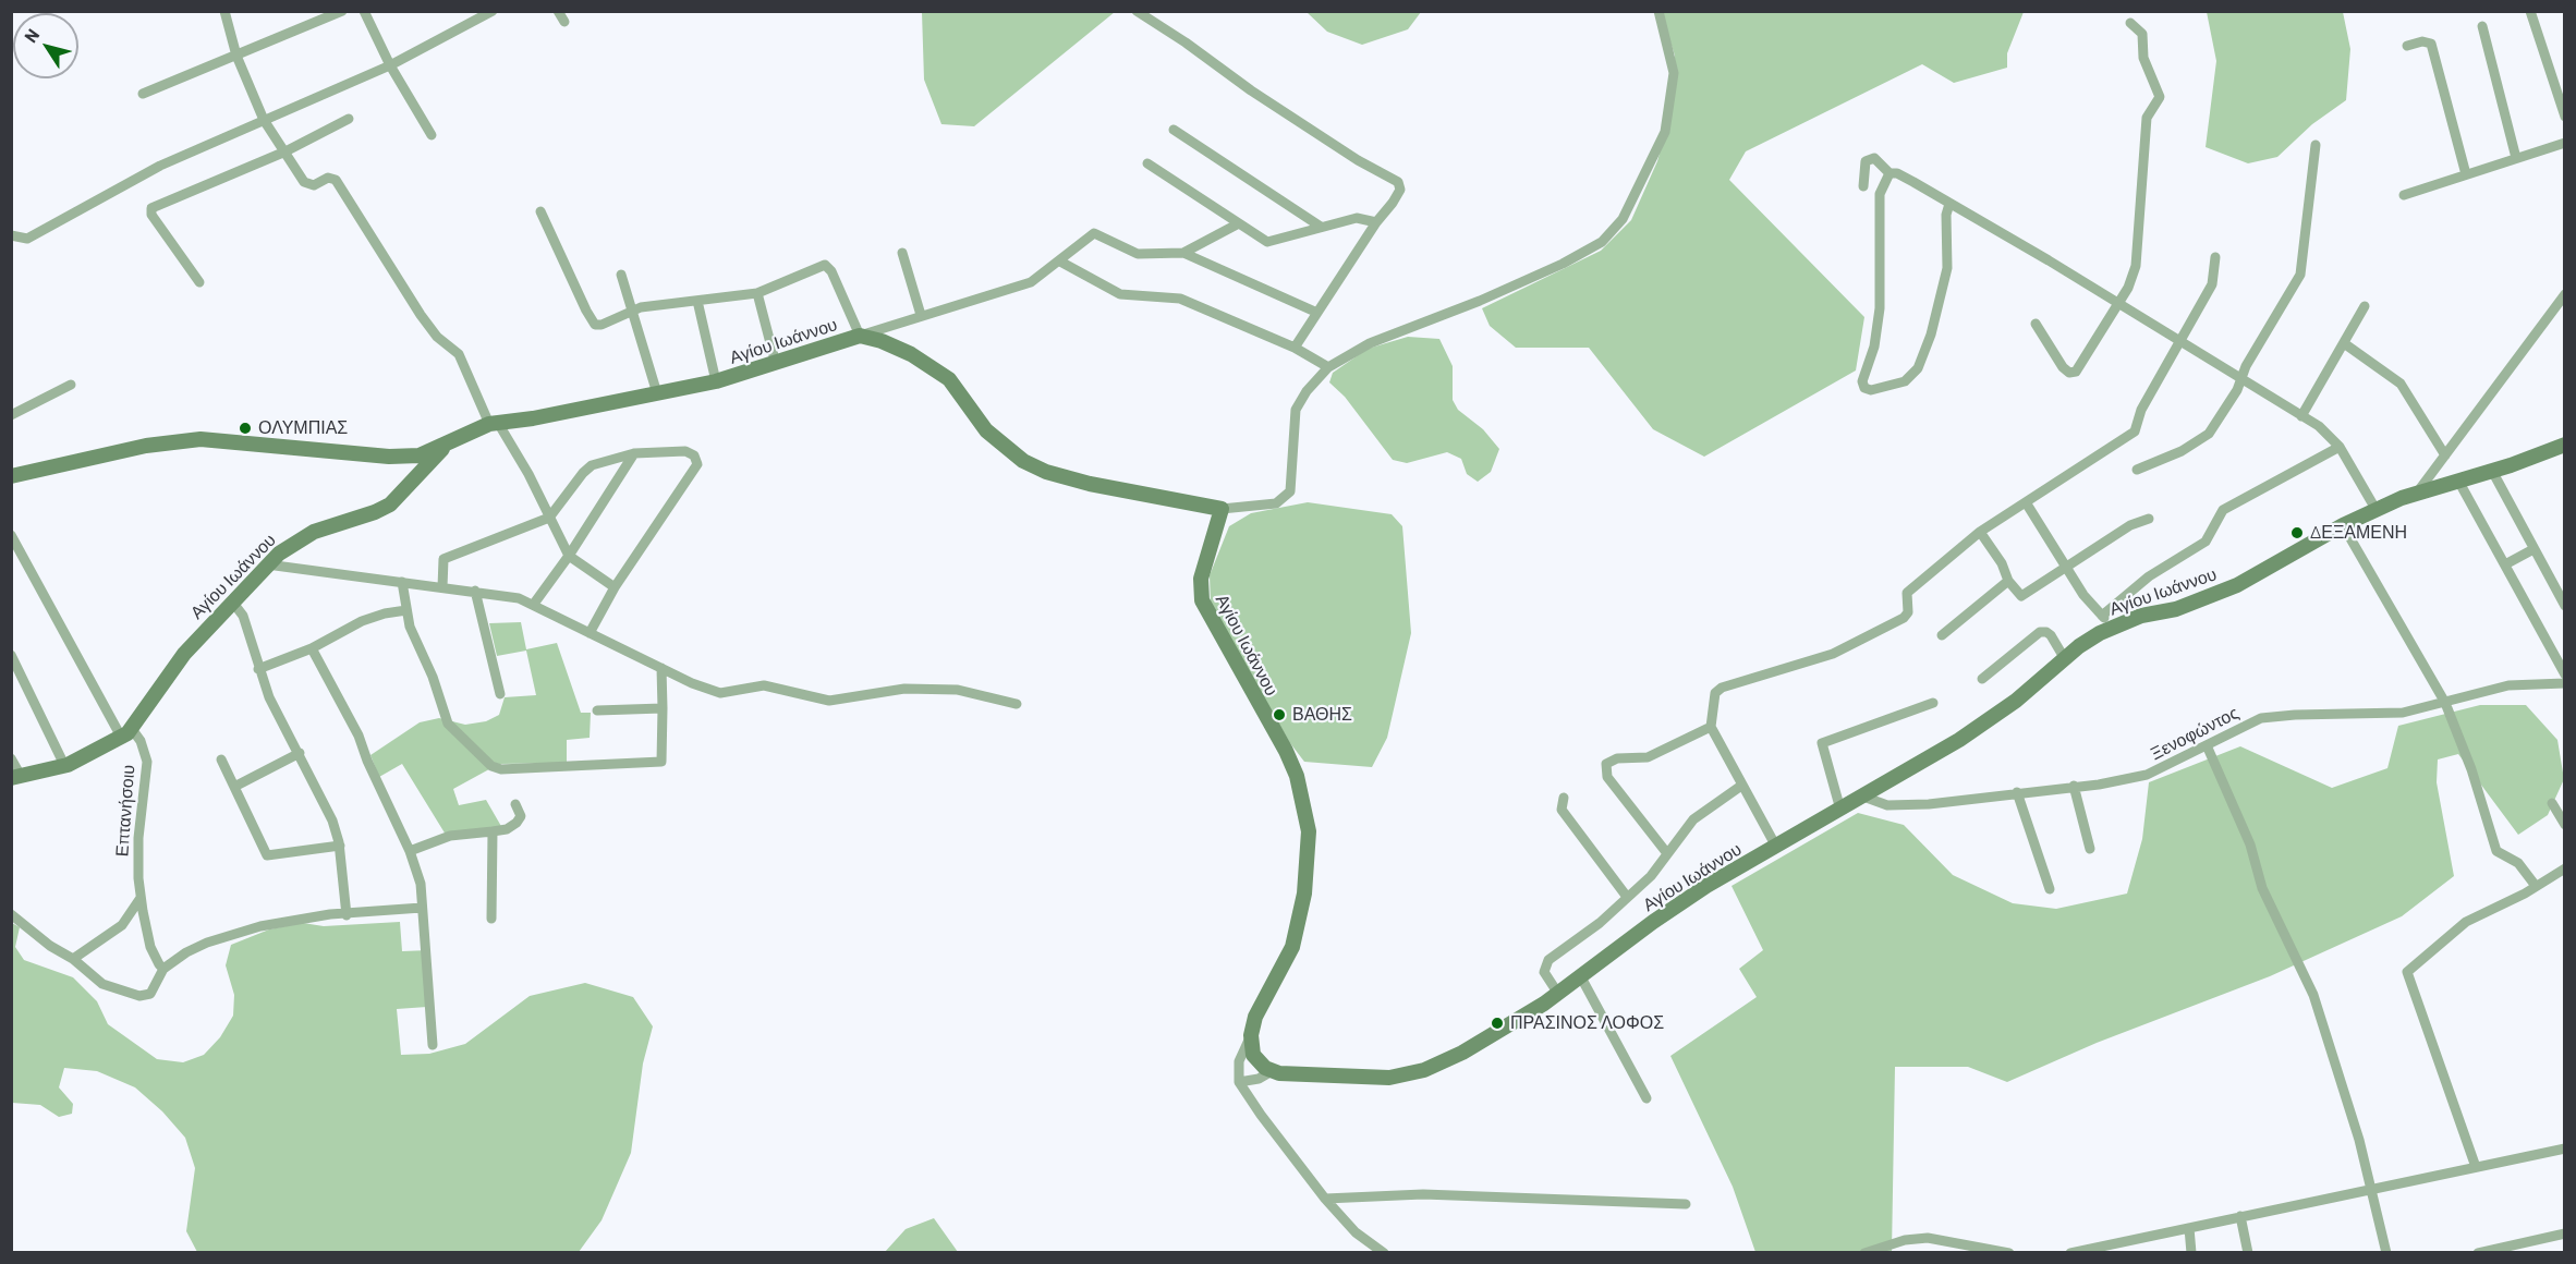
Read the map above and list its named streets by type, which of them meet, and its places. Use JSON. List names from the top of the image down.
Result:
{
  "streets": {
    "street": ["Αγίου Ιωάννου", "Ξενοφώντος", "Επτανήσοιυ"]
  },
  "crossings": [
    ["Αγίου Ιωάννου", "Ξενοφώντος"],
    ["Αγίου Ιωάννου", "Επτανήσοιυ"]
  ],
  "places": [
    "ΟΛΥΜΠΙΑΣ",
    "ΔΕΞΑΜΕΝΗ",
    "ΒΑΘΗΣ",
    "ΠΡΑΣΙΝΟΣ ΛΟΦΟΣ"
  ],
  "north": "top left"
}
